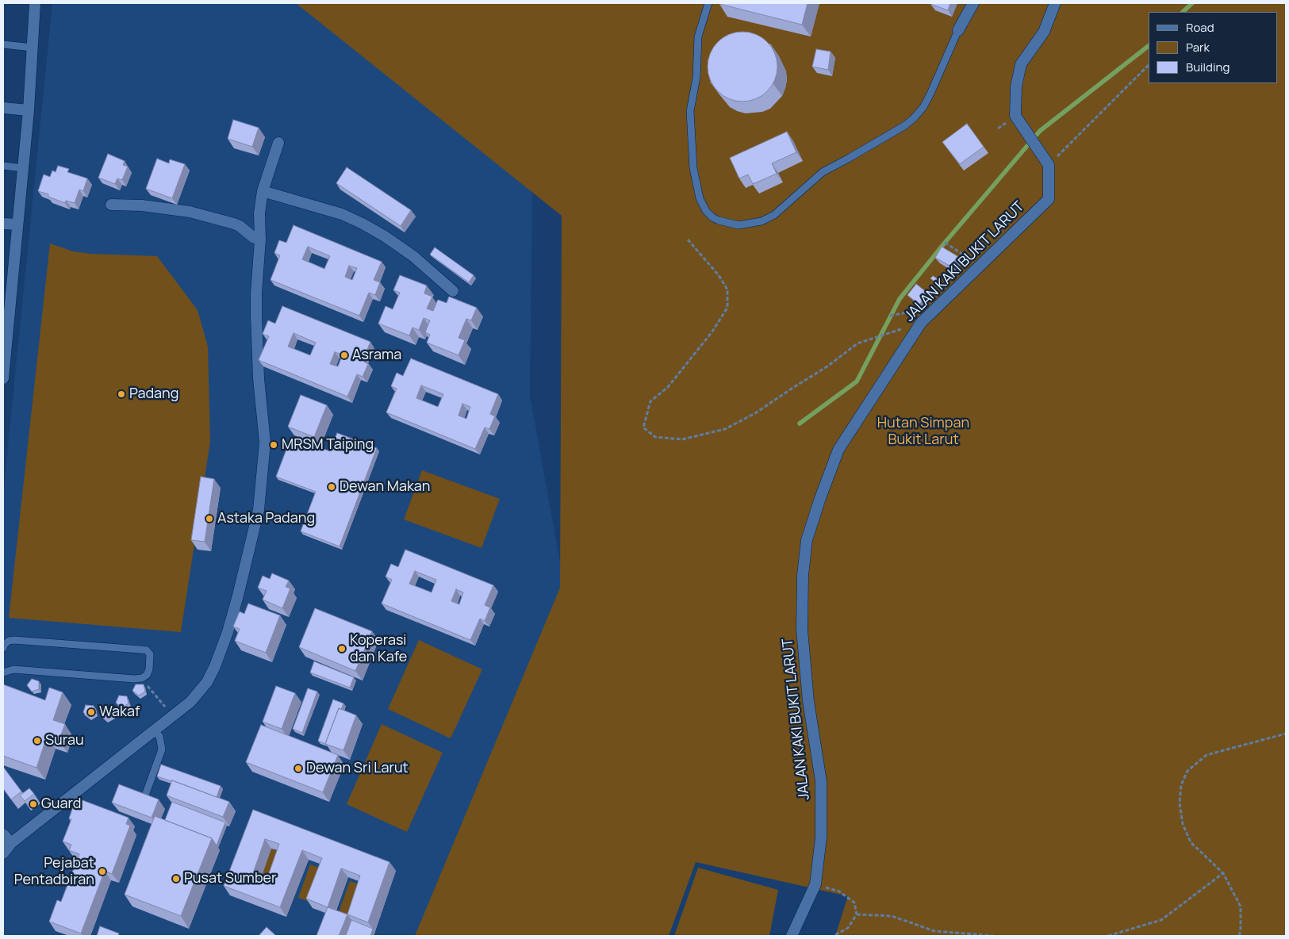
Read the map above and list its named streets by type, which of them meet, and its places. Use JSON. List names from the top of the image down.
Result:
{
  "streets": {
    "street": ["JALAN KAKI BUKIT LARUT"]
  },
  "parks": ["Hutan Simpan Bukit Larut"],
  "places": [
    "Asrama",
    "Padang",
    "MRSM Taiping",
    "Dewan Makan",
    "Astaka Padang",
    "Koperasi dan Kafe",
    "Wakaf",
    "Surau",
    "Dewan Sri Larut",
    "Guard",
    "Pejabat Pentadbiran",
    "Pusat Sumber"
  ],
  "legend": ["Road", "Park", "Building"]
}
